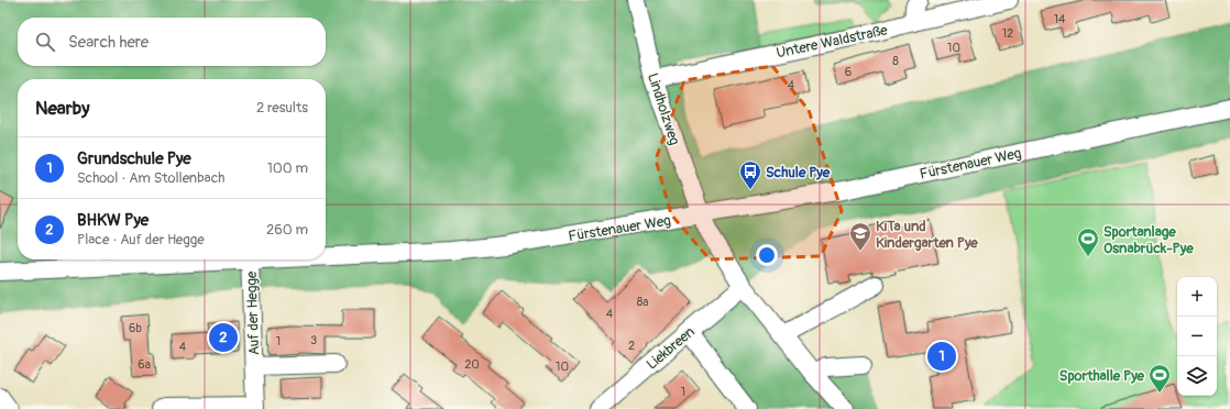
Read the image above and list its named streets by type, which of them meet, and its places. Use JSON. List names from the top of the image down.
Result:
{
  "streets": {
    "street": [
      "Untere Waldstraße",
      "Lindholzweg",
      "Fürstenauer Weg",
      "Auf der Hegge",
      "Liekbreen"
    ]
  },
  "crossings": [
    ["Untere Waldstraße", "Lindholzweg"],
    ["Lindholzweg", "Fürstenauer Weg"],
    ["Lindholzweg", "Liekbreen"],
    ["Fürstenauer Weg", "Auf der Hegge"]
  ],
  "places": {
    "bus stop": ["Schule Pye"],
    "school or university": ["KiTa und Kindergarten Pye"],
    "sports": ["Sportanlage Osnabrück-Pye", "Sporthalle Pye"]
  },
  "house_numbers": [
    "14",
    "12",
    "10",
    "8",
    "6",
    "4",
    "8a",
    "4",
    "6b",
    "3",
    "1",
    "2",
    "4",
    "6a",
    "20",
    "10",
    "1"
  ],
  "page": {
    "search": "Search here",
    "heading": ["Nearby", "2 results"],
    "list": [
      {
        "mark": "1",
        "name": "Grundschule Pye",
        "note": "School · Am Stollenbach",
        "value": "100 m"
      },
      {
        "mark": "2",
        "name": "BHKW Pye",
        "note": "Place · Auf der Hegge",
        "value": "260 m"
      }
    ],
    "map_buttons": ["+", "−"],
    "pins": ["2", "1"]
  }
}
